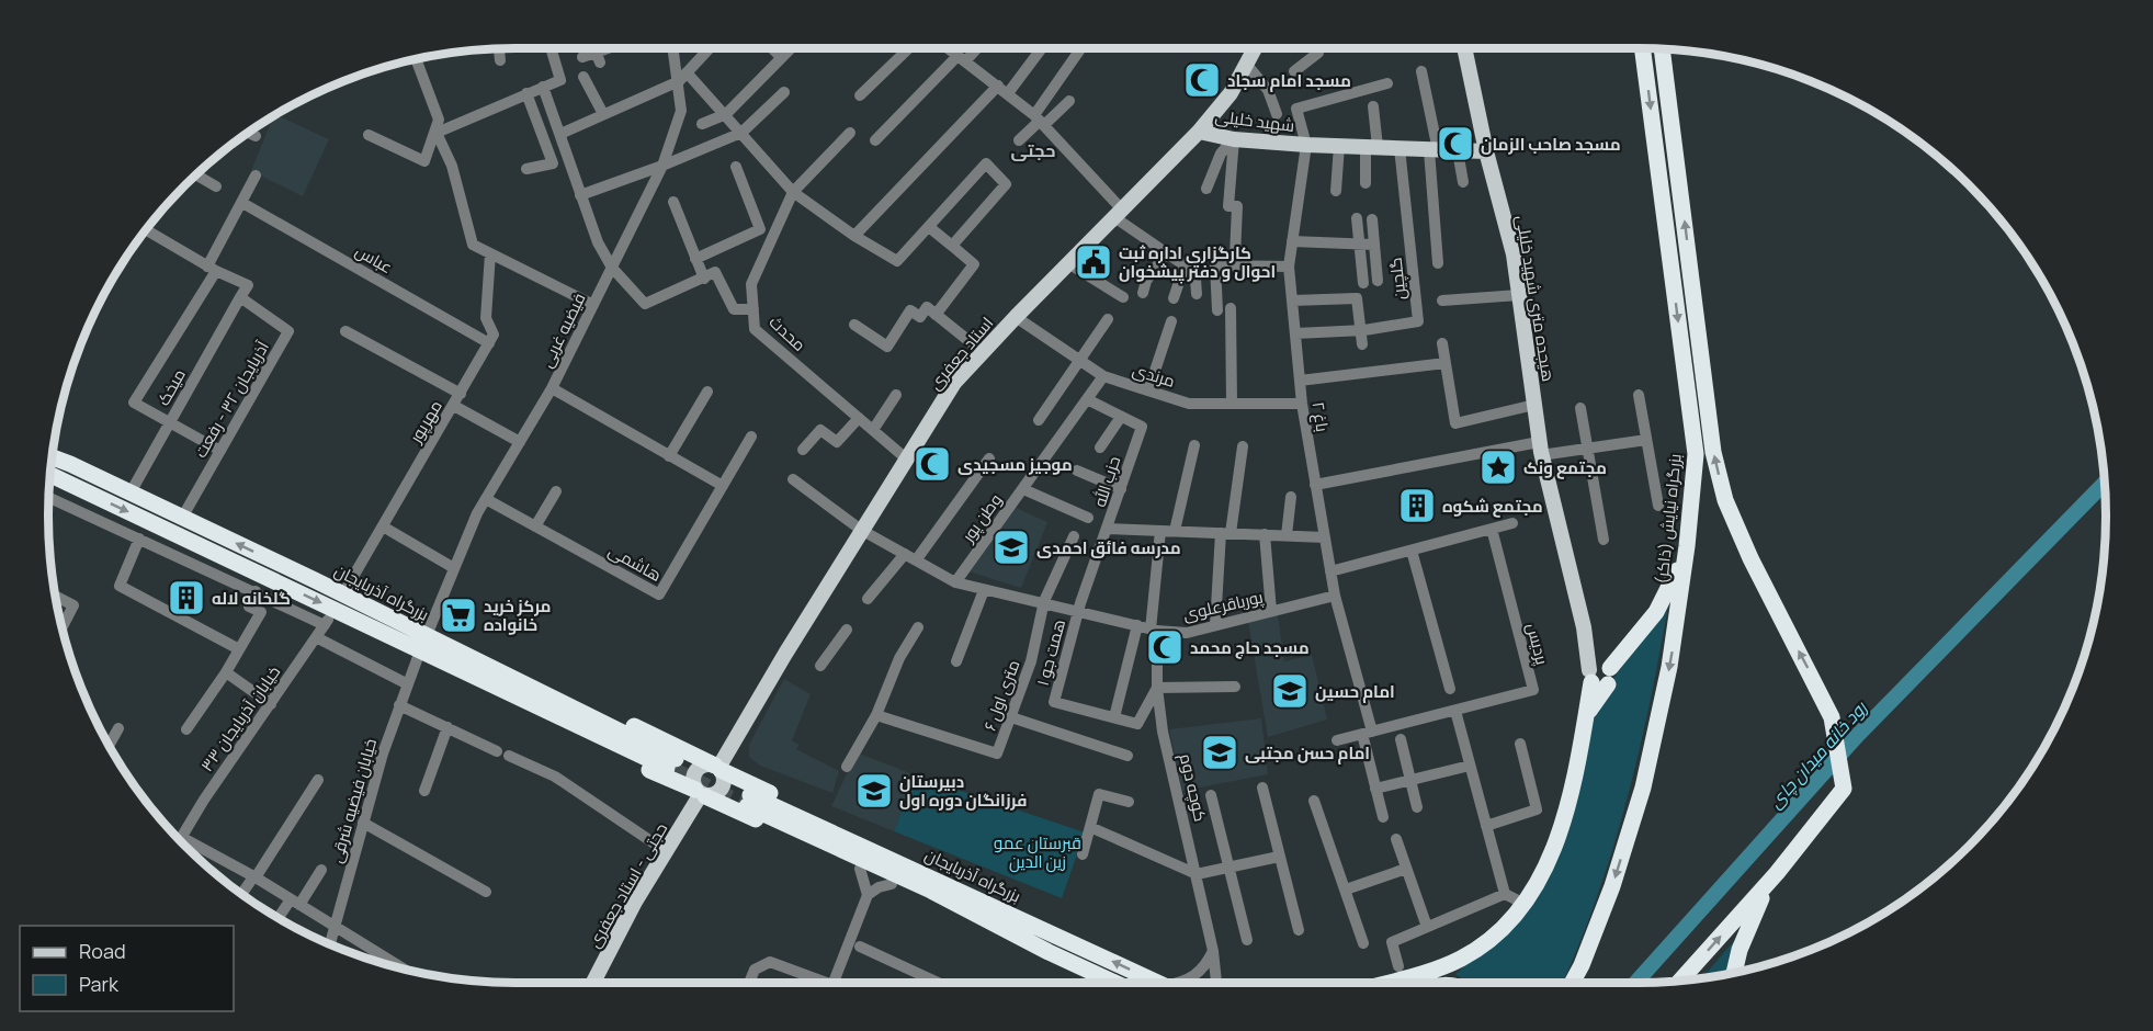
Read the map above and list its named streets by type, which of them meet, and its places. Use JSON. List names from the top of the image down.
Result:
{
  "streets": {
    "highway": ["بزرگراه نیایش (ذاکر)", "بزرگراه آذربایجان"],
    "main road": [
      "شهید خلیلی",
      "هیجده متری شهید خلیلی",
      "استاد جعفری",
      "حجتی - استاد جعفری"
    ],
    "street": [
      "عباس",
      "گلچین",
      "فیضیه غربی",
      "محدث",
      "مرندی",
      "میخک",
      "آذربایجان ۳۲ - رفعت",
      "باغ ۲",
      "مهرپور",
      "حزب الله",
      "وطن پور",
      "هاشمی",
      "پورباقرعلوی",
      "پردیس",
      "همت جو ۱",
      "۶ متری اول",
      "خیابان آذربایجان ۳۳",
      "کوچه دوم",
      "خیابان فیضیه شرقی"
    ]
  },
  "crossings": [
    ["شهید خلیلی", "استاد جعفری"],
    ["شهید خلیلی", "باغ ۲"],
    ["عباس", "مهرپور"],
    ["گلچین", "باغ ۲"],
    ["فیضیه غربی", "هاشمی"],
    ["محدث", "استاد جعفری"],
    ["استاد جعفری", "مرندی"],
    ["استاد جعفری", "پورباقرعلوی"],
    ["مرندی", "باغ ۲"],
    ["مرندی", "وطن پور"],
    ["میخک", "آذربایجان ۳۲ - رفعت"],
    ["میخک", "بزرگراه آذربایجان"],
    ["آذربایجان ۳۲ - رفعت", "بزرگراه آذربایجان"],
    ["مهرپور", "بزرگراه آذربایجان"],
    ["مهرپور", "خیابان آذربایجان ۳۳"],
    ["حزب الله", "وطن پور"],
    ["حزب الله", "پورباقرعلوی"],
    ["حزب الله", "همت جو ۱"],
    ["وطن پور", "پورباقرعلوی"],
    ["بزرگراه آذربایجان", "خیابان آذربایجان ۳۳"],
    ["پورباقرعلوی", "همت جو ۱"],
    ["پورباقرعلوی", "۶ متری اول"],
    ["پورباقرعلوی", "کوچه دوم"],
    ["همت جو ۱", "کوچه دوم"]
  ],
  "districts": ["حجتی"],
  "water": ["رود خانه میدان چای"],
  "parks": ["قبرستان عمو زین الدین"],
  "places": {
    "mosque": [
      "مسجد امام سجاد",
      "مسجد صاحب الزمان",
      "موجیز مسجیدی",
      "مسجد حاج محمد"
    ],
    "public building": ["کارگزاری اداره ثبت احوال و دفتر پیشخوان"],
    "place": ["مجتمع ونک"],
    "building": ["مجتمع شکوه", "گلخانه لاله"],
    "school or university": [
      "مدرسه فائق احمدی",
      "امام حسین",
      "امام حسن مجتبی",
      "دبیرستان فرزانگان دوره اول"
    ],
    "supermarket": ["مرکز خرید خانواده"]
  },
  "legend": ["Road", "Park"]
}
